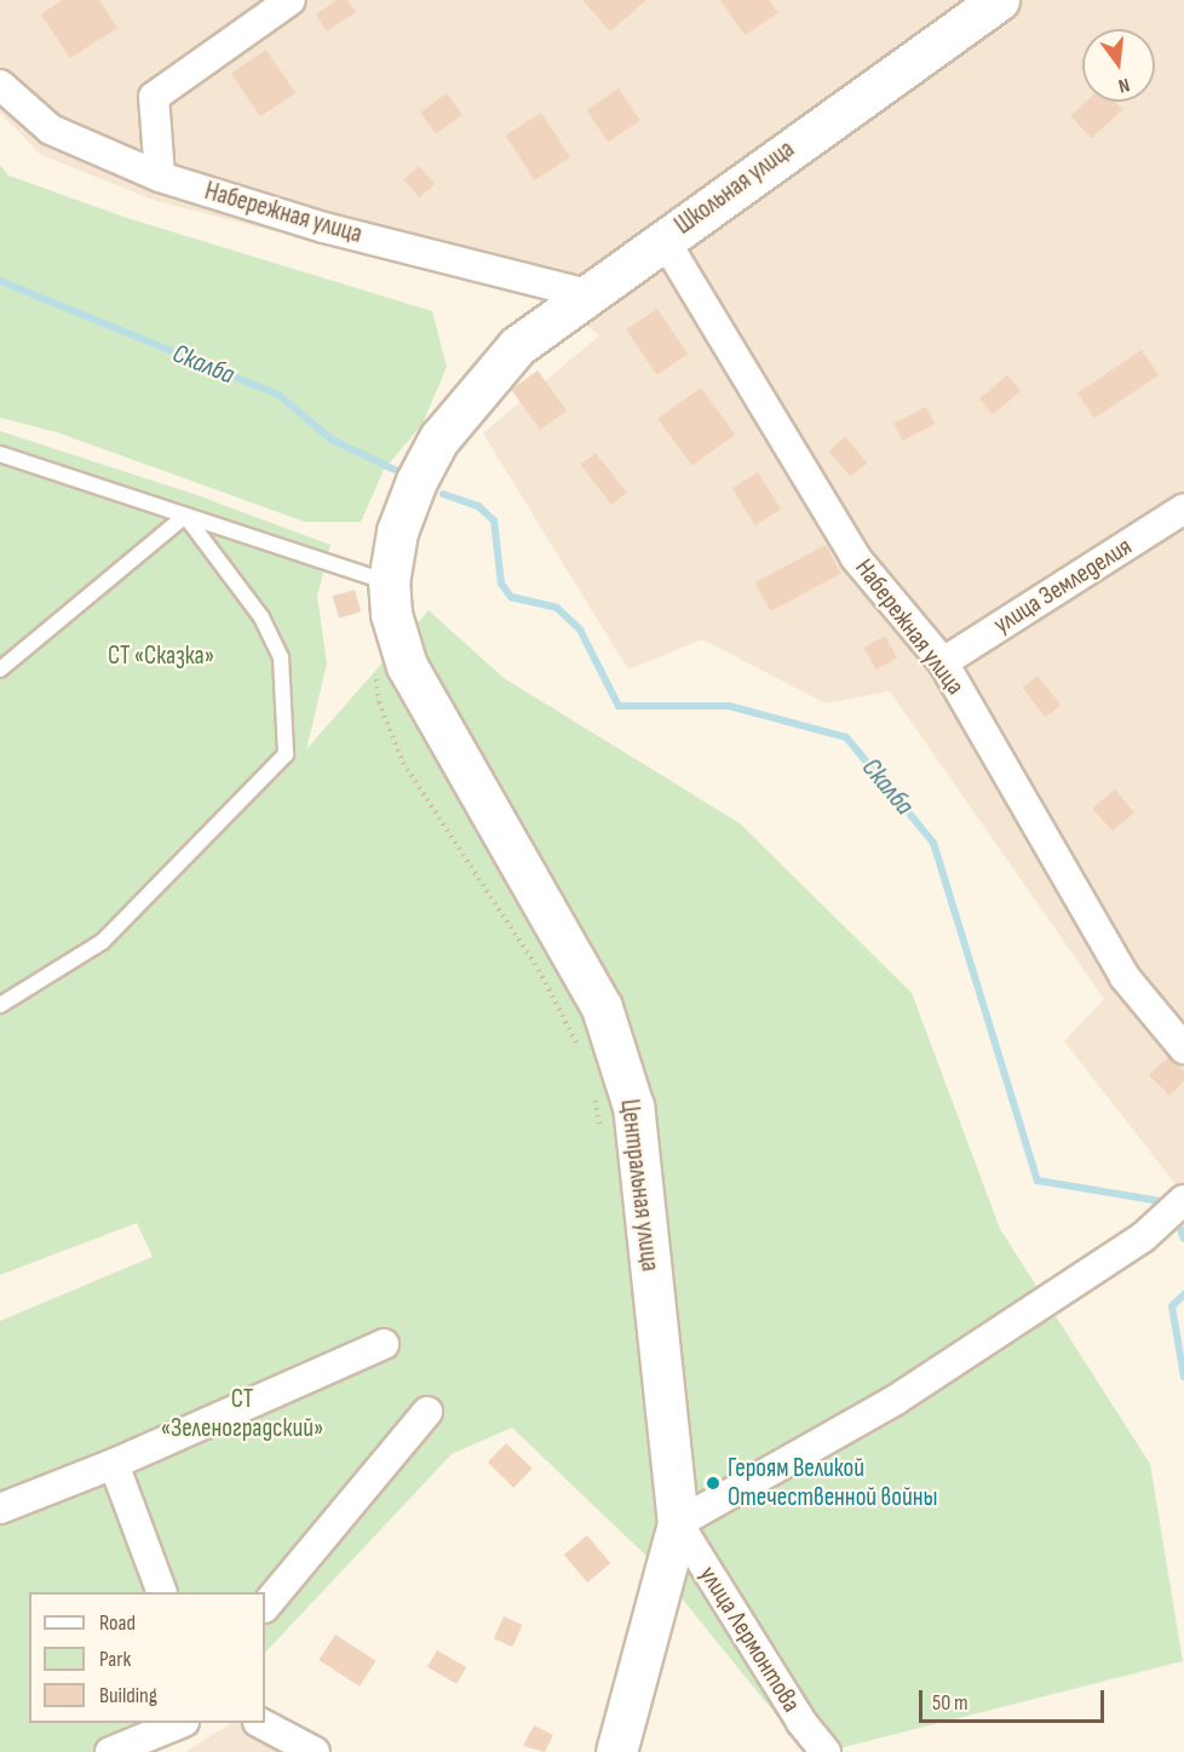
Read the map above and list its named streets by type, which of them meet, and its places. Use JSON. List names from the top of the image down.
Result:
{
  "streets": {
    "street": [
      "Школьная улица",
      "Набережная улица",
      "улица Земледелия",
      "Центральная улица",
      "улица Лермонтова"
    ]
  },
  "crossings": [
    ["Школьная улица", "Набережная улица"],
    ["Школьная улица", "Центральная улица"],
    ["Набережная улица", "улица Земледелия"],
    ["Центральная улица", "улица Лермонтова"]
  ],
  "water": ["Скалба"],
  "parks": ["СТ «Сказка»", "СТ «Зеленоградский»"],
  "places": ["Героям Великой Отечественной войны"],
  "legend": ["Road", "Park", "Building"],
  "scale_bar": "50 m",
  "north": "bottom"
}
